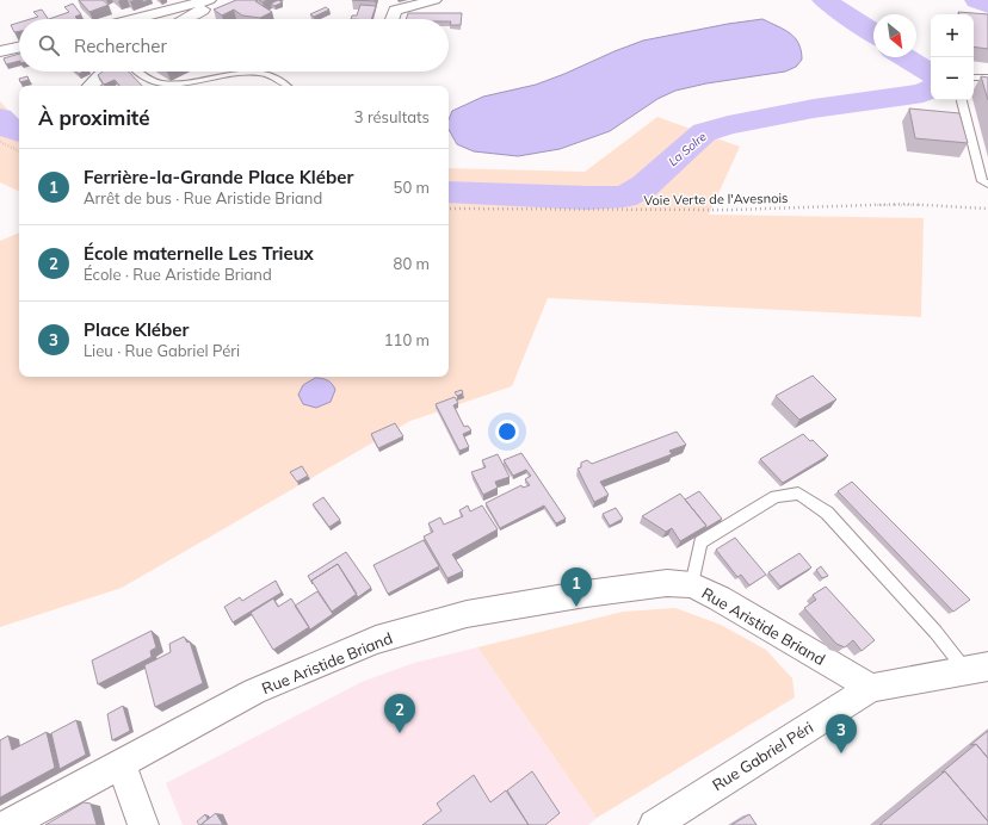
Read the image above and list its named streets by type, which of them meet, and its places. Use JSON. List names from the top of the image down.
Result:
{
  "streets": {
    "street": ["Rue Aristide Briand", "Rue Gabriel Péri"],
    "path": ["Voie Verte de l'Avesnois"]
  },
  "crossings": [
    ["Rue Aristide Briand", "Rue Gabriel Péri"]
  ],
  "water": ["La Solre"],
  "north": "bottom right",
  "page": {
    "map_buttons": ["+", "−"],
    "search": "Rechercher",
    "heading": ["À proximité", "3 résultats"],
    "list": [
      {
        "mark": "1",
        "name": "Ferrière-la-Grande Place Kléber",
        "note": "Arrêt de bus · Rue Aristide Briand",
        "value": "50 m"
      },
      {
        "mark": "2",
        "name": "École maternelle Les Trieux",
        "note": "École · Rue Aristide Briand",
        "value": "80 m"
      },
      {
        "mark": "3",
        "name": "Place Kléber",
        "note": "Lieu · Rue Gabriel Péri",
        "value": "110 m"
      }
    ],
    "pins": ["1", "2", "3"]
  }
}
